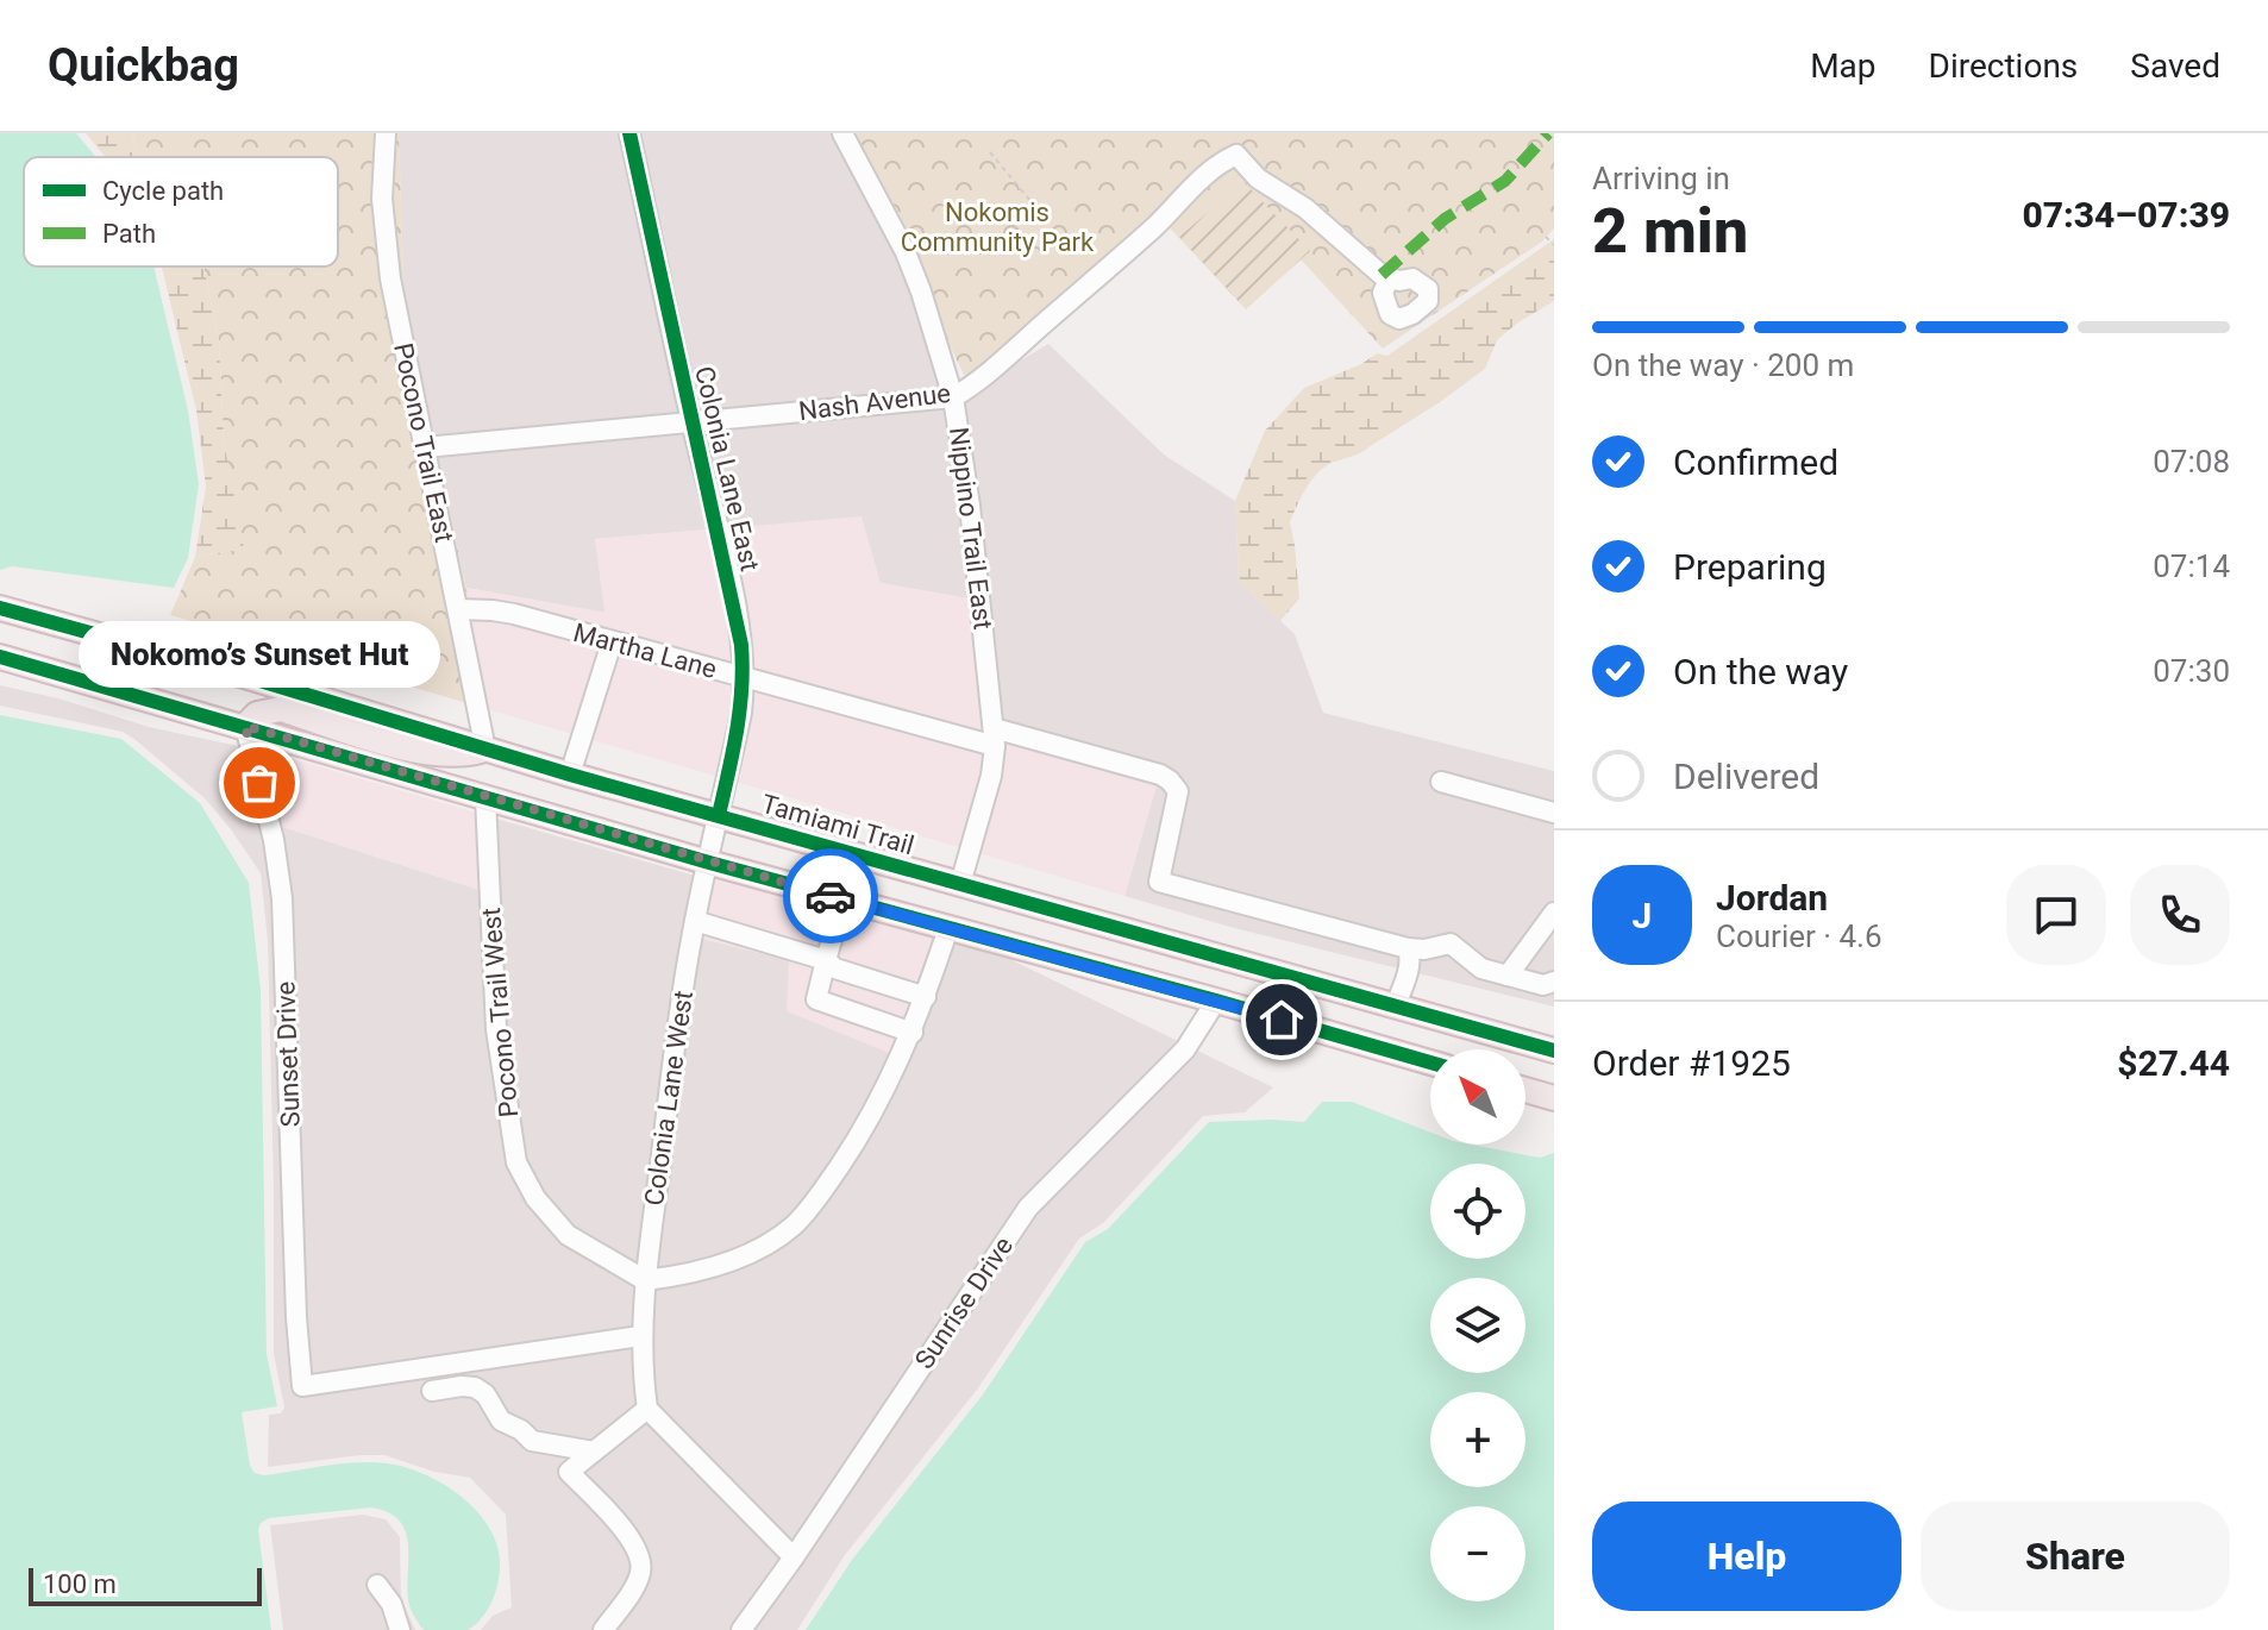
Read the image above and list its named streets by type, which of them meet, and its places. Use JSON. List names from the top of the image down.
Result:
{
  "streets": {
    "main road": ["Tamiami Trail"],
    "street": [
      "Nash Avenue",
      "Pocono Trail East",
      "Colonia Lane East",
      "Nippino Trail East",
      "Martha Lane",
      "Pocono Trail West",
      "Sunset Drive",
      "Colonia Lane West",
      "Sunrise Drive"
    ]
  },
  "crossings": [
    ["Nash Avenue", "Pocono Trail East"],
    ["Nash Avenue", "Colonia Lane East"],
    ["Nash Avenue", "Nippino Trail East"],
    ["Pocono Trail East", "Martha Lane"],
    ["Pocono Trail East", "Tamiami Trail"],
    ["Colonia Lane East", "Martha Lane"],
    ["Colonia Lane East", "Tamiami Trail"],
    ["Colonia Lane East", "Colonia Lane West"],
    ["Nippino Trail East", "Martha Lane"],
    ["Nippino Trail East", "Tamiami Trail"],
    ["Pocono Trail West", "Colonia Lane West"],
    ["Sunset Drive", "Colonia Lane West"]
  ],
  "parks": ["Nokomis Community Park"],
  "places": ["Nokomo’s Sunset Hut"],
  "legend": ["Cycle path", "Path"],
  "scale_bar": "100 m",
  "north": "top left",
  "page": {
    "header": "Quickbag",
    "nav": ["Map", "Directions", "Saved"],
    "heading": ["2 min", "Arriving in", "07:34–07:39"],
    "panel": [
      "Jordan",
      "Courier · 4.6",
      "Order #1925",
      "$27.44"
    ],
    "bar": "On the way · 200 m",
    "list": [
      ["Confirmed", "07:08"],
      ["Preparing", "07:14"],
      ["On the way", "07:30"],
      "Delivered"
    ],
    "bubble": "Nokomo’s Sunset Hut",
    "round": "J",
    "map_buttons": ["+", "−"],
    "buttons": ["Help", "Share"],
    "scale": "100 m"
  }
}
